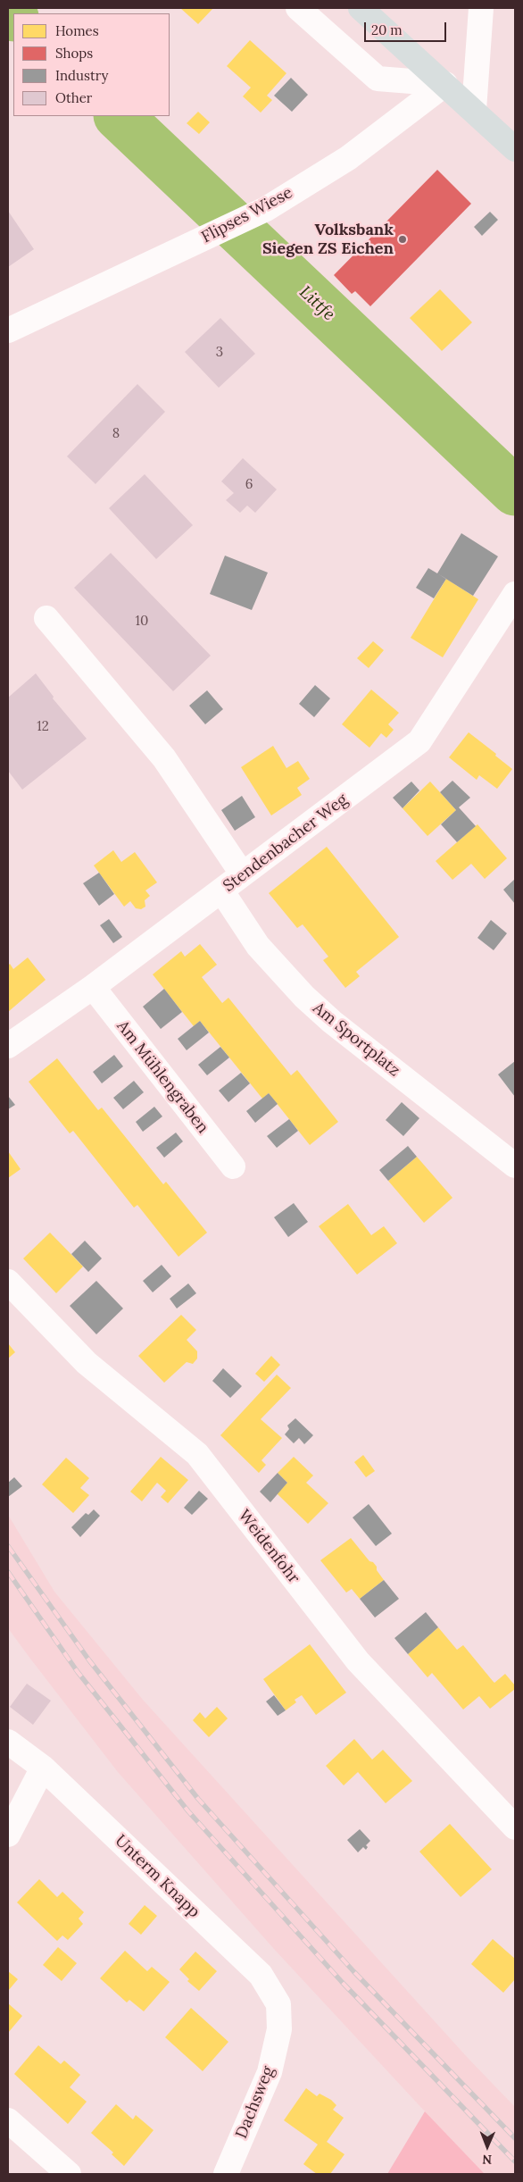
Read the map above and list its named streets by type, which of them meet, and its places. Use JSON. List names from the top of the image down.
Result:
{
  "streets": {
    "street": [
      "Flipses Wiese",
      "Stendenbacher Weg",
      "Am Sportplatz",
      "Am Mühlengraben",
      "Weidenfohr",
      "Unterm Knapp",
      "Dachsweg"
    ]
  },
  "crossings": [
    ["Stendenbacher Weg", "Am Sportplatz"],
    ["Stendenbacher Weg", "Am Mühlengraben"],
    ["Unterm Knapp", "Dachsweg"]
  ],
  "water": ["Littfe"],
  "places": ["Volksbank Siegen ZS Eichen"],
  "house_numbers": [
    "3",
    "8",
    "6",
    "10",
    "12"
  ],
  "legend": [
    "Homes",
    "Shops",
    "Industry",
    "Other"
  ],
  "scale_bar": "20 m",
  "north": "bottom"
}
